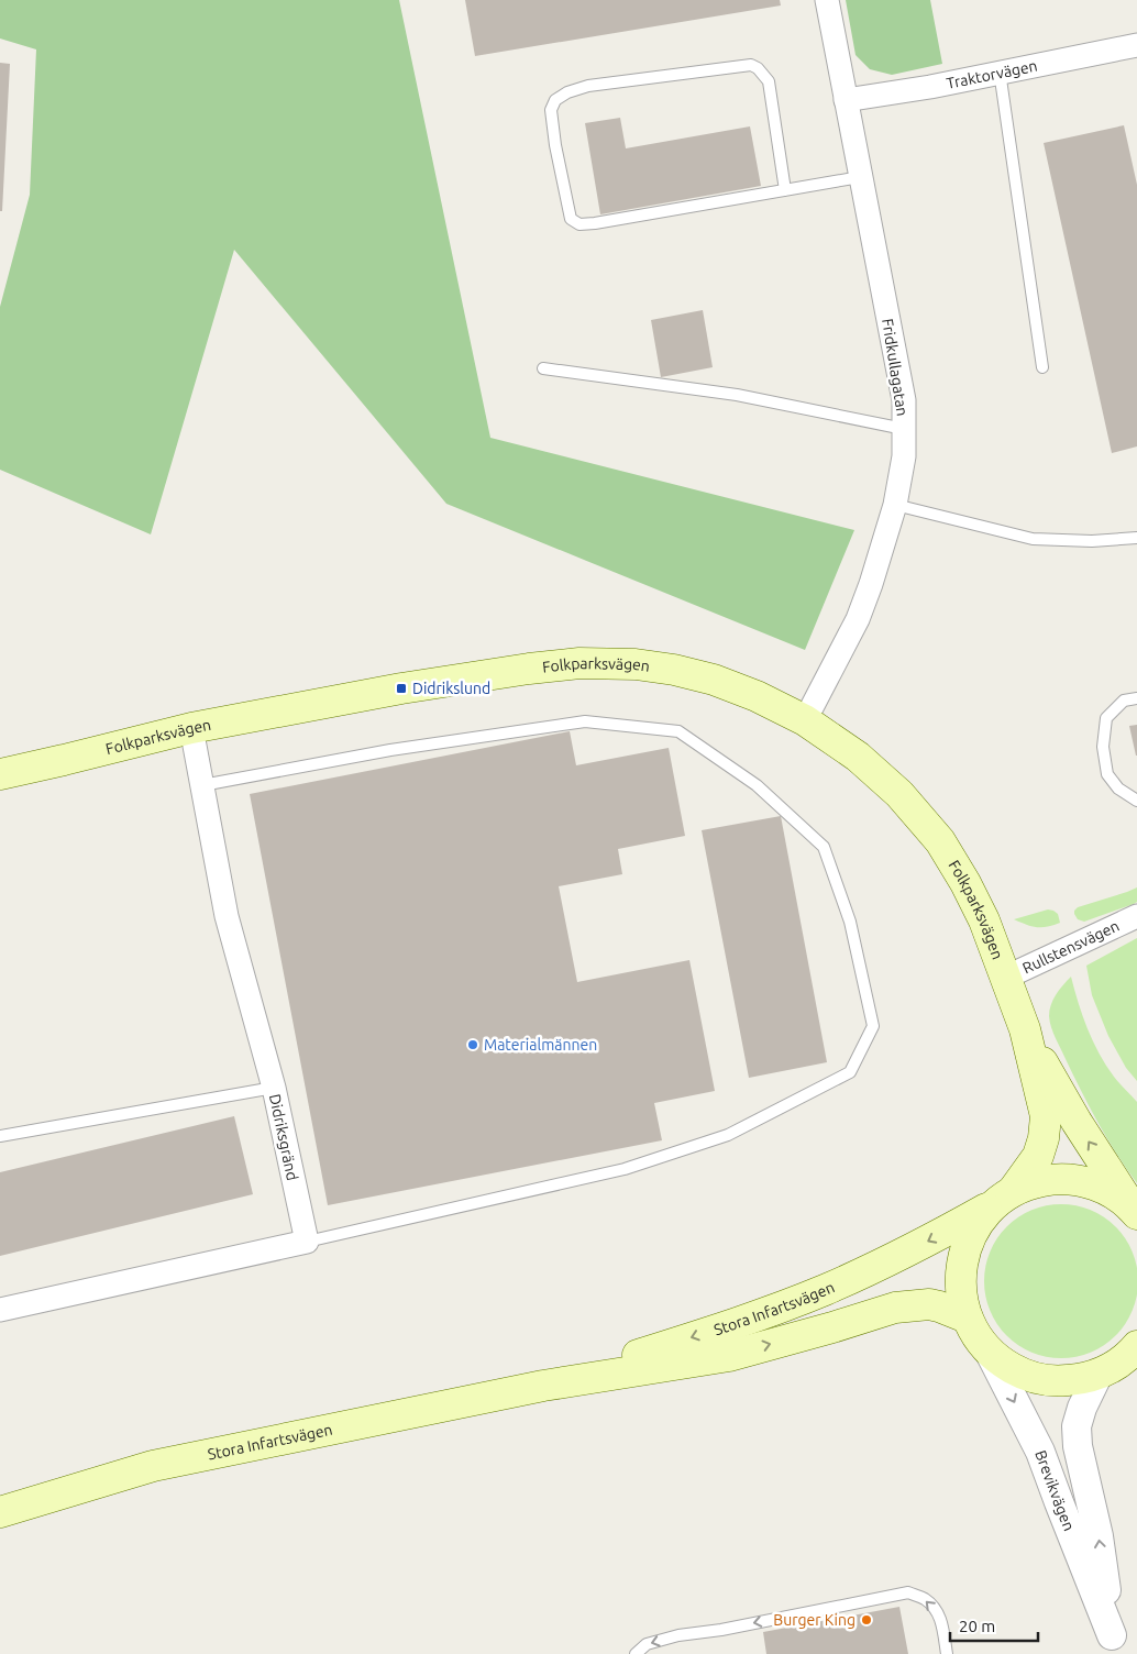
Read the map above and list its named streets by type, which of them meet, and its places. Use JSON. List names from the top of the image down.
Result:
{
  "streets": {
    "main road": ["Folkparksvägen", "Stora Infartsvägen"],
    "street": [
      "Traktorvägen",
      "Fridkullagatan",
      "Rullstensvägen",
      "Didriksgränd",
      "Brevikvägen"
    ]
  },
  "crossings": [
    ["Traktorvägen", "Fridkullagatan"],
    ["Fridkullagatan", "Folkparksvägen"],
    ["Folkparksvägen", "Rullstensvägen"],
    ["Folkparksvägen", "Didriksgränd"],
    ["Folkparksvägen", "Stora Infartsvägen"],
    ["Folkparksvägen", "Brevikvägen"]
  ],
  "places": {
    "transit": ["Didrikslund"],
    "other": ["Materialmännen", "Burger King"]
  },
  "scale_bar": "20 m"
}
